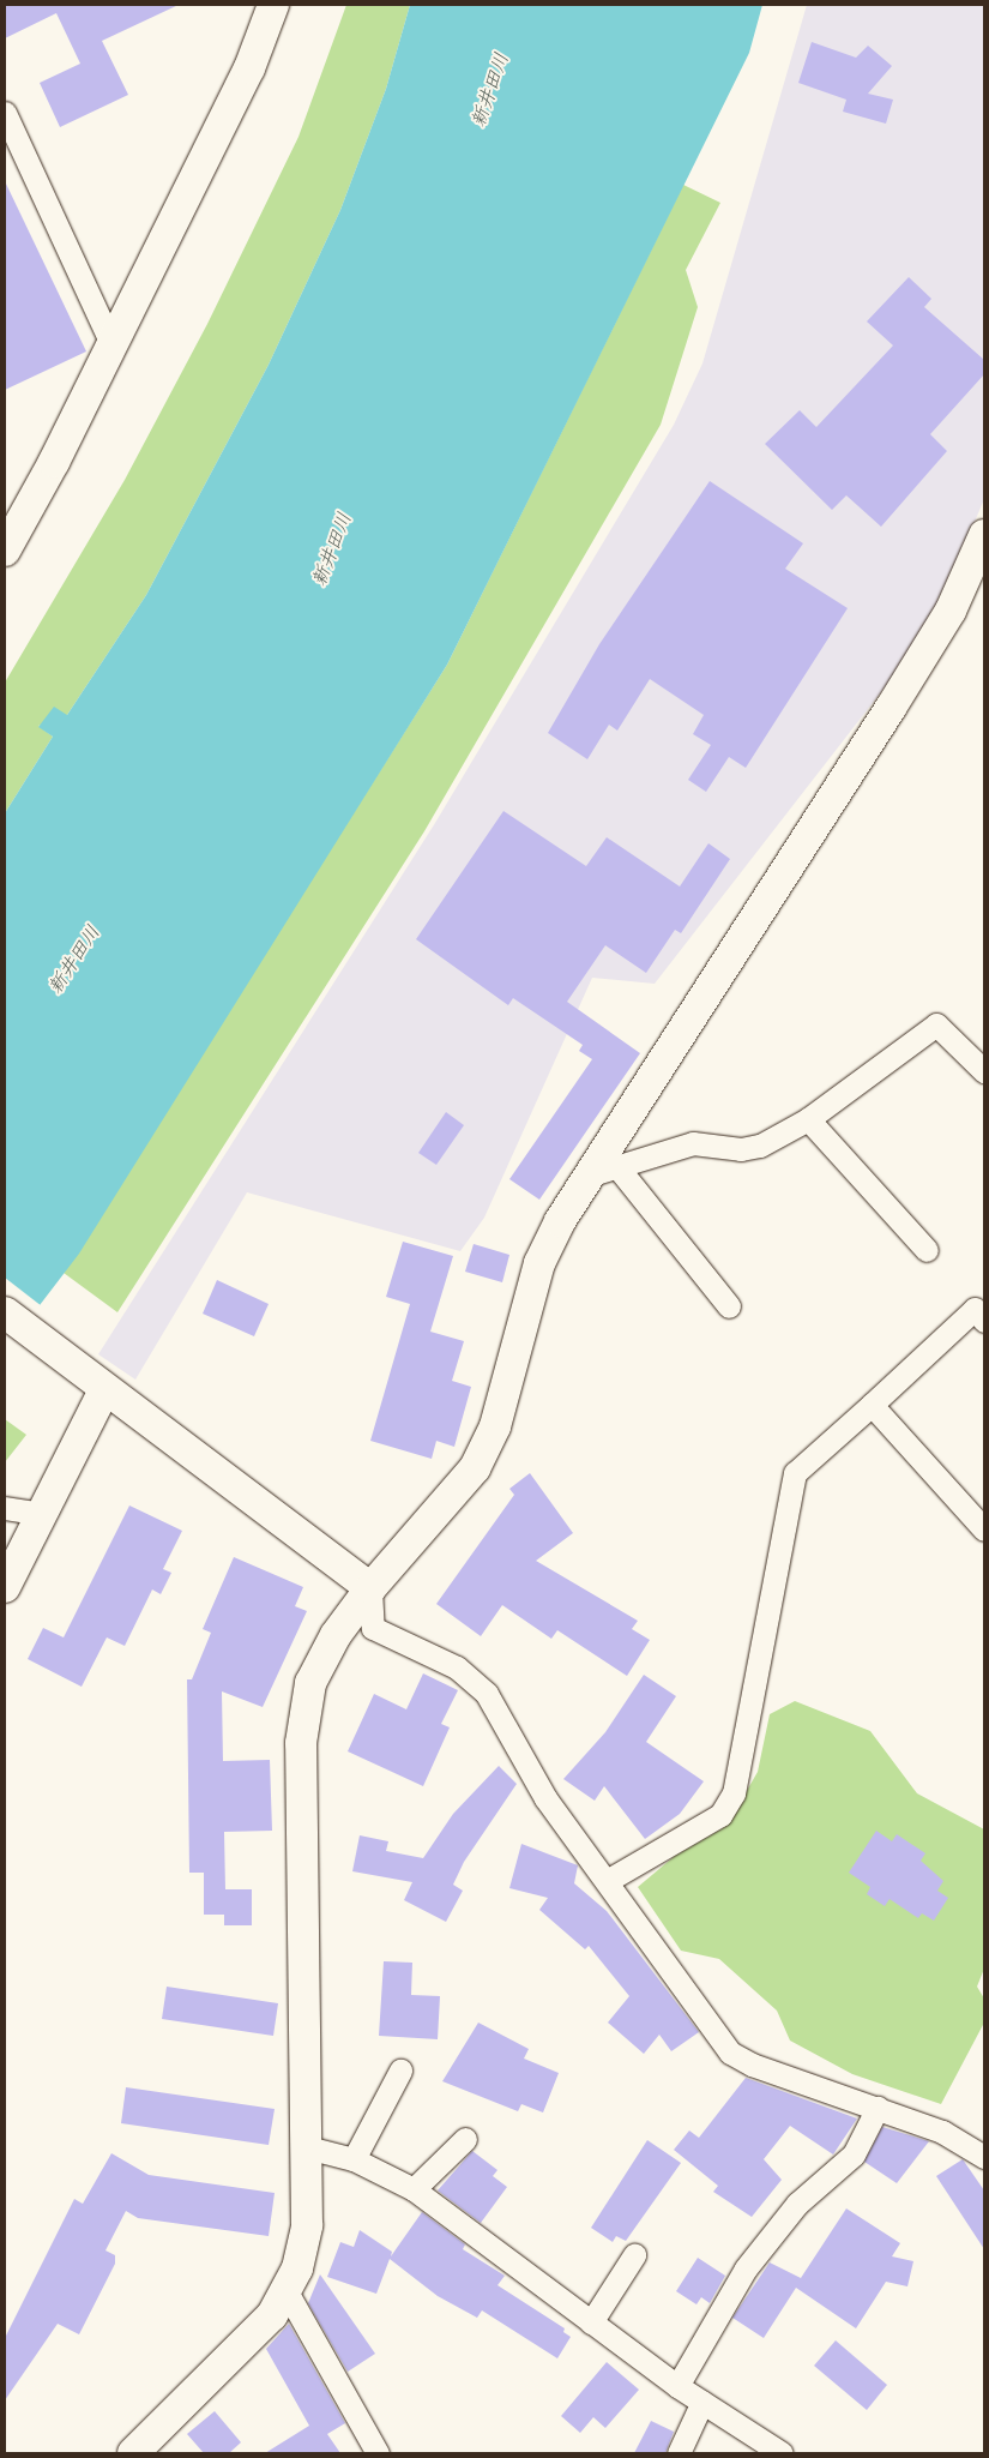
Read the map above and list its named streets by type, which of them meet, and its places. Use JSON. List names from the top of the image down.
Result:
{
  "water": ["新井田川"]
}
